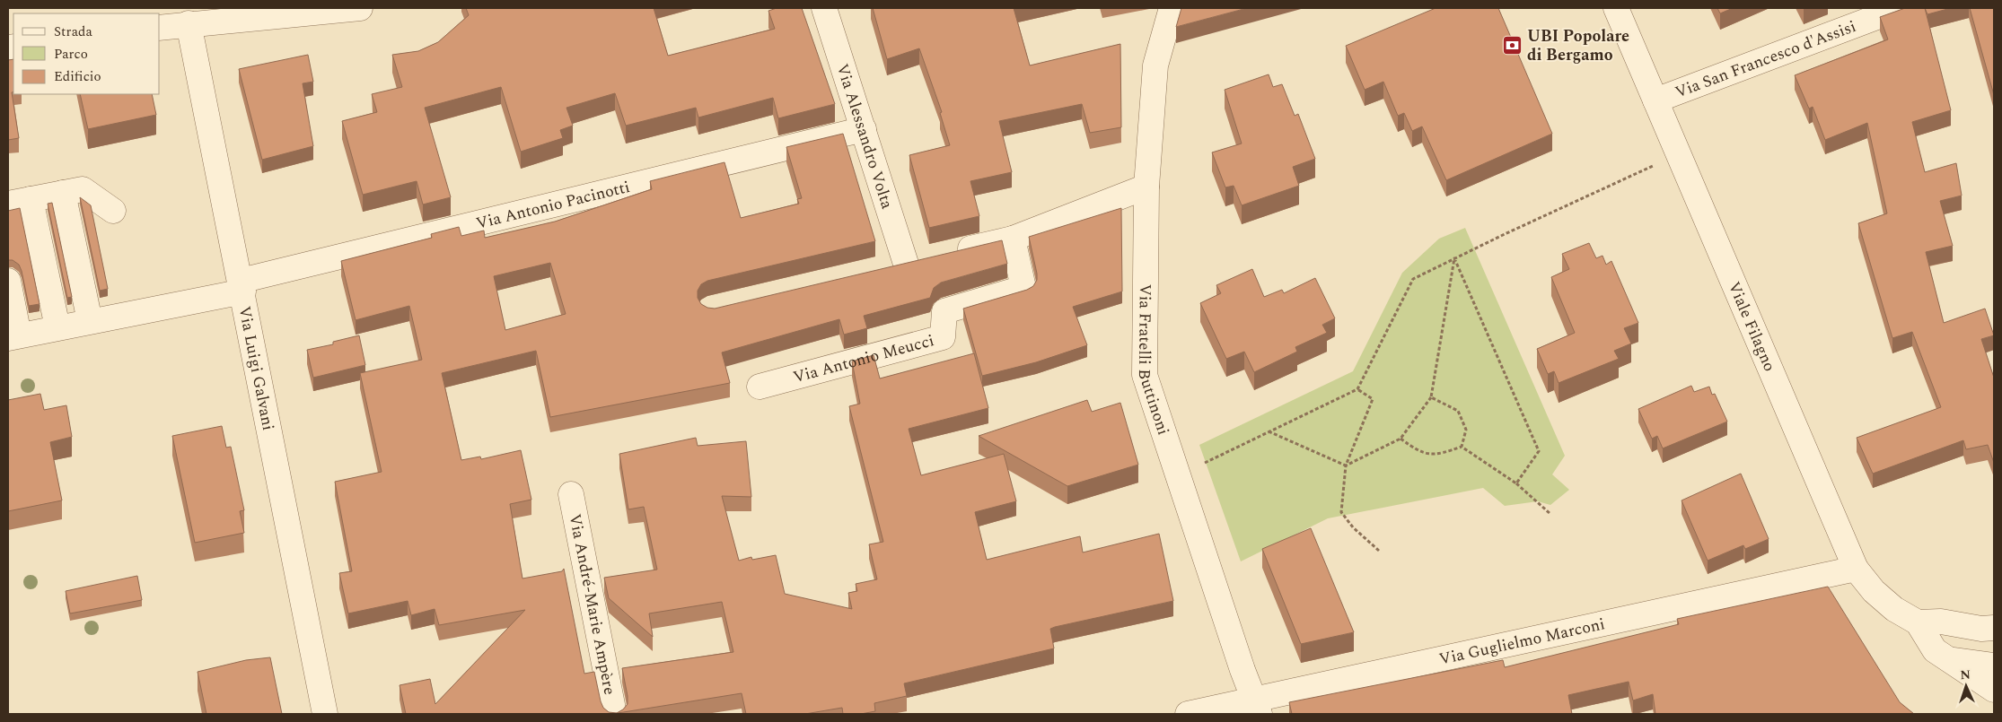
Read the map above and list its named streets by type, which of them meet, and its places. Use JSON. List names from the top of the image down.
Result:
{
  "streets": {
    "street": [
      "Via San Francesco d'Assisi",
      "Via Alessandro Volta",
      "Via Antonio Pacinotti",
      "Viale Filagno",
      "Via Antonio Meucci",
      "Via Fratelli Buttinoni",
      "Via Luigi Galvani",
      "Via André-Marie Ampère",
      "Via Guglielmo Marconi"
    ]
  },
  "crossings": [
    ["Via San Francesco d'Assisi", "Viale Filagno"],
    ["Via Alessandro Volta", "Via Antonio Pacinotti"],
    ["Via Antonio Pacinotti", "Via Luigi Galvani"],
    ["Viale Filagno", "Via Guglielmo Marconi"],
    ["Via Fratelli Buttinoni", "Via Guglielmo Marconi"]
  ],
  "places": {
    "bank": ["UBI Popolare di Bergamo"]
  },
  "legend": ["Strada", "Parco", "Edificio"],
  "north": "top"
}
